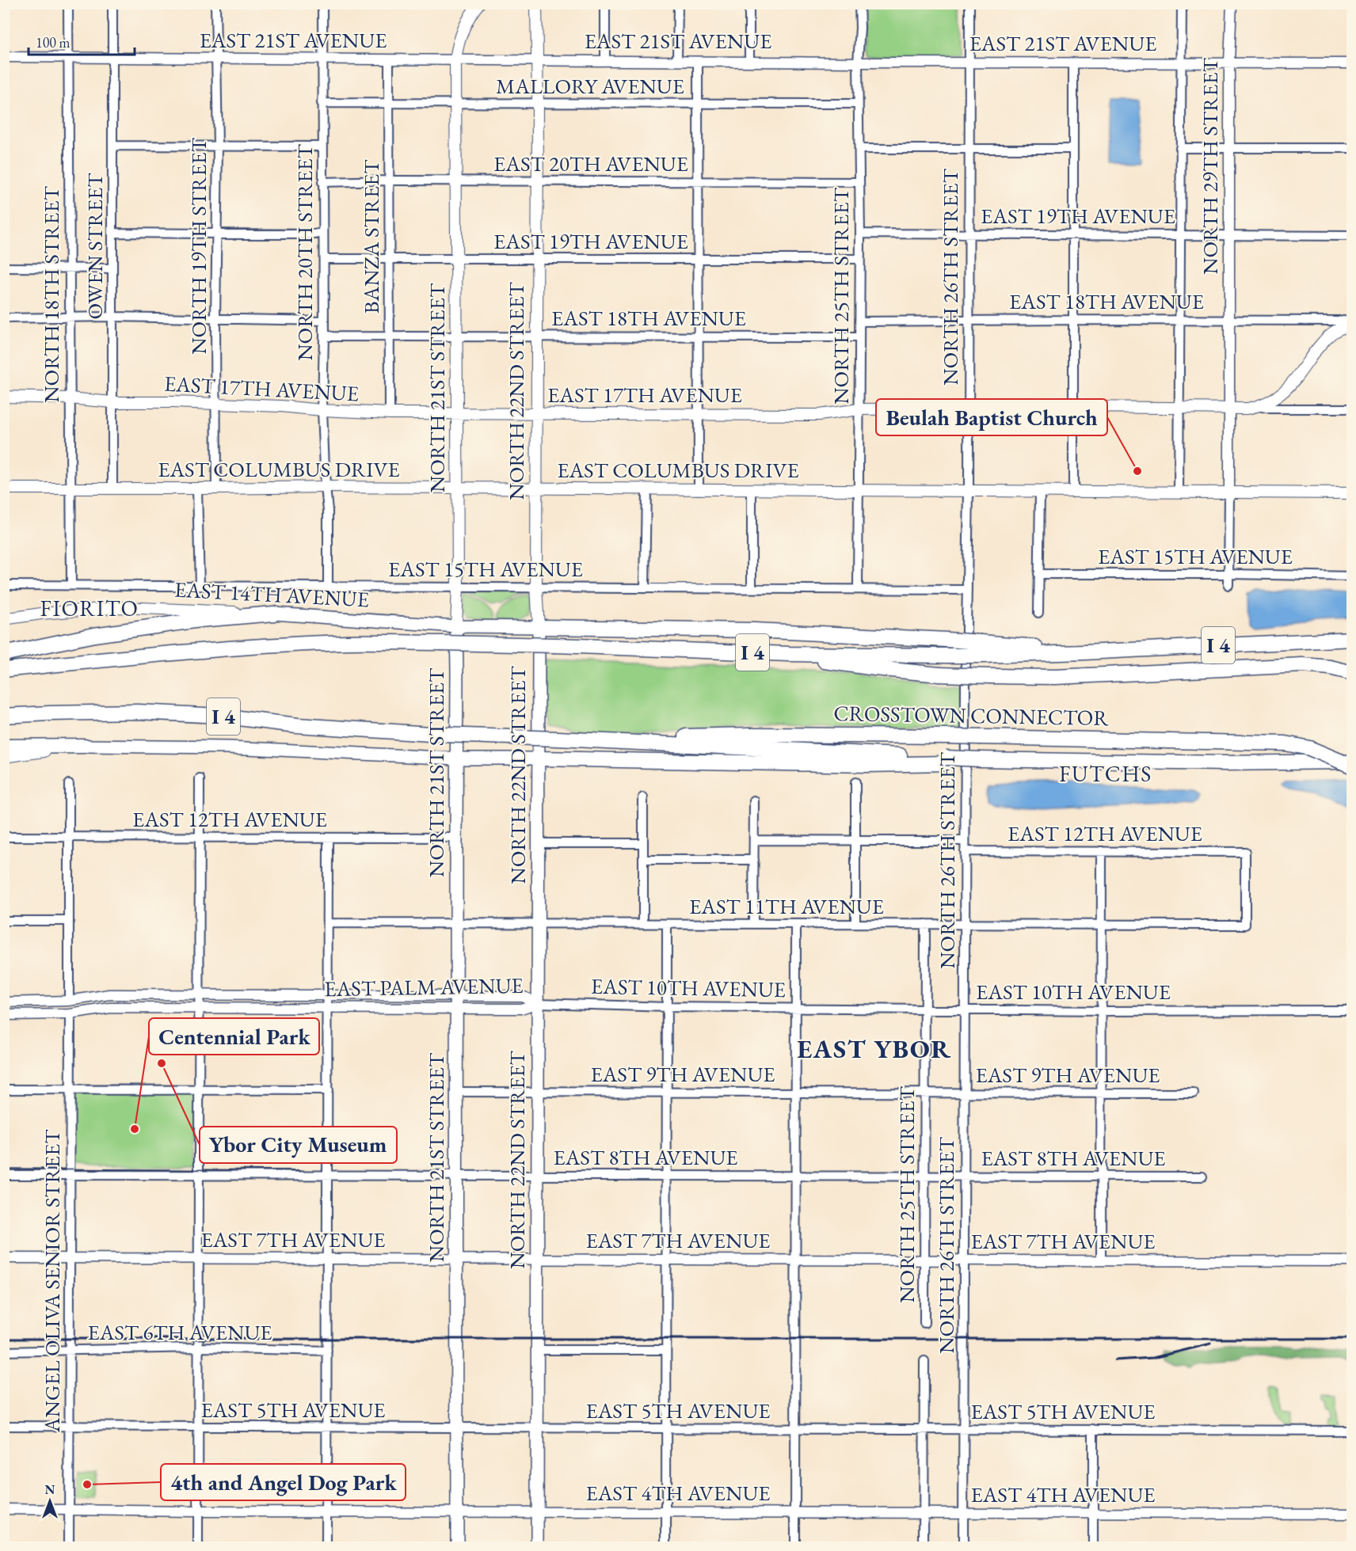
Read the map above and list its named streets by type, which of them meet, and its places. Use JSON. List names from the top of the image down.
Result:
{
  "streets": {
    "highway": ["I 4", "CROSSTOWN CONNECTOR"],
    "main road": [
      "NORTH 21ST STREET",
      "EAST 17TH AVENUE",
      "NORTH 22ND STREET",
      "EAST COLUMBUS DRIVE",
      "EAST 14TH AVENUE"
    ],
    "street": [
      "EAST 21ST AVENUE",
      "MALLORY AVENUE",
      "EAST 20TH AVENUE",
      "NORTH 29TH STREET",
      "EAST 19TH AVENUE",
      "BANZA STREET",
      "OWEN STREET",
      "NORTH 19TH STREET",
      "NORTH 20TH STREET",
      "NORTH 26TH STREET",
      "NORTH 18TH STREET",
      "NORTH 25TH STREET",
      "EAST 18TH AVENUE",
      "EAST 15TH AVENUE",
      "EAST 12TH AVENUE",
      "EAST 11TH AVENUE",
      "EAST PALM AVENUE",
      "EAST 10TH AVENUE",
      "EAST 9TH AVENUE",
      "EAST 8TH AVENUE",
      "EAST 7TH AVENUE",
      "ANGEL OLIVA SENIOR STREET",
      "EAST 6TH AVENUE",
      "EAST 5TH AVENUE",
      "EAST 4TH AVENUE"
    ]
  },
  "crossings": [
    ["EAST 21ST AVENUE", "NORTH 29TH STREET"],
    ["EAST 21ST AVENUE", "BANZA STREET"],
    ["EAST 21ST AVENUE", "OWEN STREET"],
    ["EAST 21ST AVENUE", "NORTH 19TH STREET"],
    ["EAST 21ST AVENUE", "NORTH 20TH STREET"],
    ["EAST 21ST AVENUE", "NORTH 26TH STREET"],
    ["EAST 21ST AVENUE", "NORTH 18TH STREET"],
    ["EAST 21ST AVENUE", "NORTH 25TH STREET"],
    ["EAST 21ST AVENUE", "NORTH 21ST STREET"],
    ["EAST 21ST AVENUE", "NORTH 22ND STREET"],
    ["MALLORY AVENUE", "BANZA STREET"],
    ["MALLORY AVENUE", "NORTH 20TH STREET"],
    ["MALLORY AVENUE", "NORTH 25TH STREET"],
    ["MALLORY AVENUE", "NORTH 21ST STREET"],
    ["MALLORY AVENUE", "NORTH 22ND STREET"],
    ["EAST 20TH AVENUE", "BANZA STREET"],
    ["EAST 20TH AVENUE", "NORTH 20TH STREET"],
    ["EAST 20TH AVENUE", "NORTH 25TH STREET"],
    ["EAST 20TH AVENUE", "NORTH 21ST STREET"],
    ["EAST 20TH AVENUE", "NORTH 22ND STREET"],
    ["NORTH 29TH STREET", "EAST 19TH AVENUE"],
    ["NORTH 29TH STREET", "EAST 18TH AVENUE"],
    ["NORTH 29TH STREET", "EAST 17TH AVENUE"],
    ["NORTH 29TH STREET", "EAST COLUMBUS DRIVE"],
    ["NORTH 29TH STREET", "EAST 15TH AVENUE"],
    ["EAST 19TH AVENUE", "BANZA STREET"],
    ["EAST 19TH AVENUE", "NORTH 20TH STREET"],
    ["EAST 19TH AVENUE", "NORTH 26TH STREET"],
    ["EAST 19TH AVENUE", "NORTH 25TH STREET"],
    ["EAST 19TH AVENUE", "NORTH 21ST STREET"],
    ["EAST 19TH AVENUE", "NORTH 22ND STREET"],
    ["BANZA STREET", "EAST 18TH AVENUE"],
    ["BANZA STREET", "EAST 17TH AVENUE"],
    ["OWEN STREET", "EAST 17TH AVENUE"],
    ["OWEN STREET", "EAST COLUMBUS DRIVE"],
    ["NORTH 19TH STREET", "EAST 17TH AVENUE"],
    ["NORTH 19TH STREET", "EAST COLUMBUS DRIVE"],
    ["NORTH 20TH STREET", "EAST 18TH AVENUE"],
    ["NORTH 20TH STREET", "EAST 17TH AVENUE"],
    ["NORTH 20TH STREET", "EAST COLUMBUS DRIVE"],
    ["NORTH 20TH STREET", "EAST 15TH AVENUE"],
    ["NORTH 26TH STREET", "EAST 18TH AVENUE"],
    ["NORTH 26TH STREET", "EAST 17TH AVENUE"],
    ["NORTH 26TH STREET", "EAST COLUMBUS DRIVE"],
    ["NORTH 26TH STREET", "EAST 15TH AVENUE"],
    ["NORTH 26TH STREET", "EAST 12TH AVENUE"],
    ["NORTH 26TH STREET", "EAST 11TH AVENUE"],
    ["NORTH 26TH STREET", "EAST 10TH AVENUE"],
    ["NORTH 26TH STREET", "EAST 9TH AVENUE"],
    ["NORTH 26TH STREET", "EAST 8TH AVENUE"],
    ["NORTH 26TH STREET", "EAST 7TH AVENUE"],
    ["NORTH 26TH STREET", "EAST 5TH AVENUE"],
    ["NORTH 26TH STREET", "EAST 4TH AVENUE"],
    ["NORTH 18TH STREET", "EAST 17TH AVENUE"],
    ["NORTH 18TH STREET", "EAST COLUMBUS DRIVE"],
    ["NORTH 18TH STREET", "EAST 15TH AVENUE"],
    ["NORTH 25TH STREET", "EAST 18TH AVENUE"],
    ["NORTH 25TH STREET", "EAST 17TH AVENUE"],
    ["NORTH 25TH STREET", "EAST COLUMBUS DRIVE"],
    ["NORTH 25TH STREET", "EAST 15TH AVENUE"],
    ["NORTH 25TH STREET", "EAST 11TH AVENUE"],
    ["NORTH 25TH STREET", "EAST 10TH AVENUE"],
    ["NORTH 25TH STREET", "EAST 9TH AVENUE"],
    ["NORTH 25TH STREET", "EAST 8TH AVENUE"],
    ["NORTH 25TH STREET", "EAST 7TH AVENUE"],
    ["EAST 18TH AVENUE", "NORTH 21ST STREET"],
    ["EAST 18TH AVENUE", "NORTH 22ND STREET"],
    ["NORTH 21ST STREET", "EAST 17TH AVENUE"],
    ["NORTH 21ST STREET", "EAST COLUMBUS DRIVE"],
    ["NORTH 21ST STREET", "EAST 15TH AVENUE"],
    ["NORTH 21ST STREET", "EAST 14TH AVENUE"],
    ["NORTH 21ST STREET", "EAST 12TH AVENUE"],
    ["NORTH 21ST STREET", "EAST 11TH AVENUE"],
    ["NORTH 21ST STREET", "EAST PALM AVENUE"],
    ["NORTH 21ST STREET", "EAST 9TH AVENUE"],
    ["NORTH 21ST STREET", "EAST 8TH AVENUE"],
    ["NORTH 21ST STREET", "EAST 7TH AVENUE"],
    ["NORTH 21ST STREET", "EAST 5TH AVENUE"],
    ["NORTH 21ST STREET", "EAST 4TH AVENUE"],
    ["EAST 17TH AVENUE", "NORTH 22ND STREET"],
    ["NORTH 22ND STREET", "EAST COLUMBUS DRIVE"],
    ["NORTH 22ND STREET", "EAST 15TH AVENUE"],
    ["NORTH 22ND STREET", "EAST 14TH AVENUE"],
    ["NORTH 22ND STREET", "EAST 11TH AVENUE"],
    ["NORTH 22ND STREET", "EAST PALM AVENUE"],
    ["NORTH 22ND STREET", "EAST 10TH AVENUE"],
    ["NORTH 22ND STREET", "EAST 9TH AVENUE"],
    ["NORTH 22ND STREET", "EAST 8TH AVENUE"],
    ["NORTH 22ND STREET", "EAST 7TH AVENUE"],
    ["NORTH 22ND STREET", "EAST 5TH AVENUE"],
    ["NORTH 22ND STREET", "EAST 4TH AVENUE"],
    ["I 4", "CROSSTOWN CONNECTOR"],
    ["EAST 12TH AVENUE", "EAST 11TH AVENUE"],
    ["EAST PALM AVENUE", "EAST 10TH AVENUE"],
    ["EAST PALM AVENUE", "ANGEL OLIVA SENIOR STREET"],
    ["EAST 8TH AVENUE", "ANGEL OLIVA SENIOR STREET"],
    ["EAST 7TH AVENUE", "ANGEL OLIVA SENIOR STREET"],
    ["ANGEL OLIVA SENIOR STREET", "EAST 6TH AVENUE"],
    ["ANGEL OLIVA SENIOR STREET", "EAST 5TH AVENUE"],
    ["ANGEL OLIVA SENIOR STREET", "EAST 4TH AVENUE"]
  ],
  "districts": ["FIORITO", "FUTCHS", "EAST YBOR"],
  "places": [
    "Beulah Baptist Church",
    "Ybor City Museum",
    "Centennial Park",
    "4th and Angel Dog Park"
  ],
  "scale_bar": "100 m",
  "north": "top"
}
